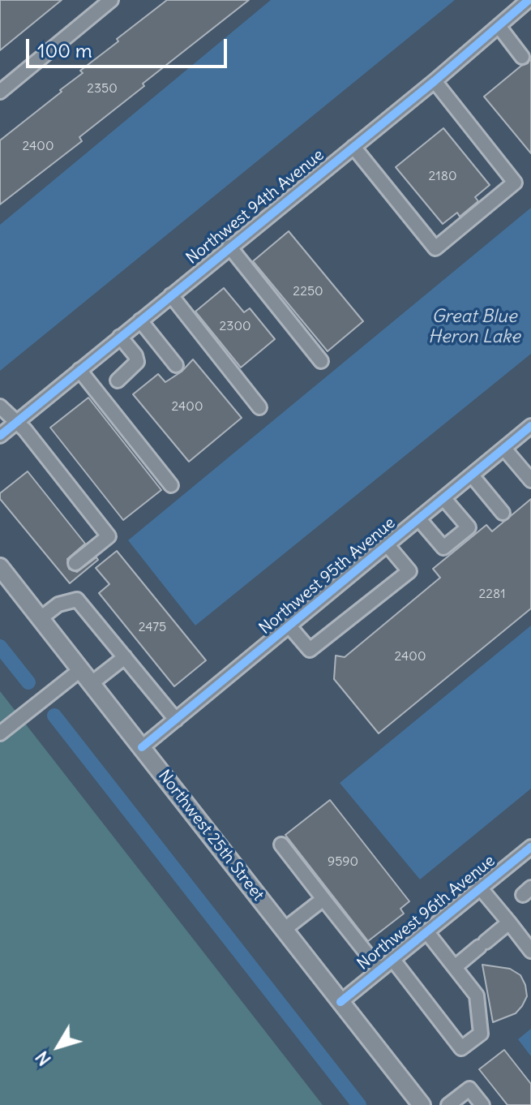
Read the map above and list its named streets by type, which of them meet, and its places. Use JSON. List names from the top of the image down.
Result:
{
  "streets": {
    "main road": ["Northwest 25th Street"],
    "street": ["Northwest 94th Avenue", "Northwest 95th Avenue", "Northwest 96th Avenue"]
  },
  "crossings": [
    ["Northwest 95th Avenue", "Northwest 25th Street"],
    ["Northwest 25th Street", "Northwest 96th Avenue"]
  ],
  "water": ["Great Blue Heron Lake"],
  "house_numbers": [
    "2350",
    "2400",
    "2180",
    "2250",
    "2300",
    "2400",
    "2281",
    "2475",
    "2400",
    "9590"
  ],
  "scale_bar": "100 m",
  "north": "bottom left"
}
